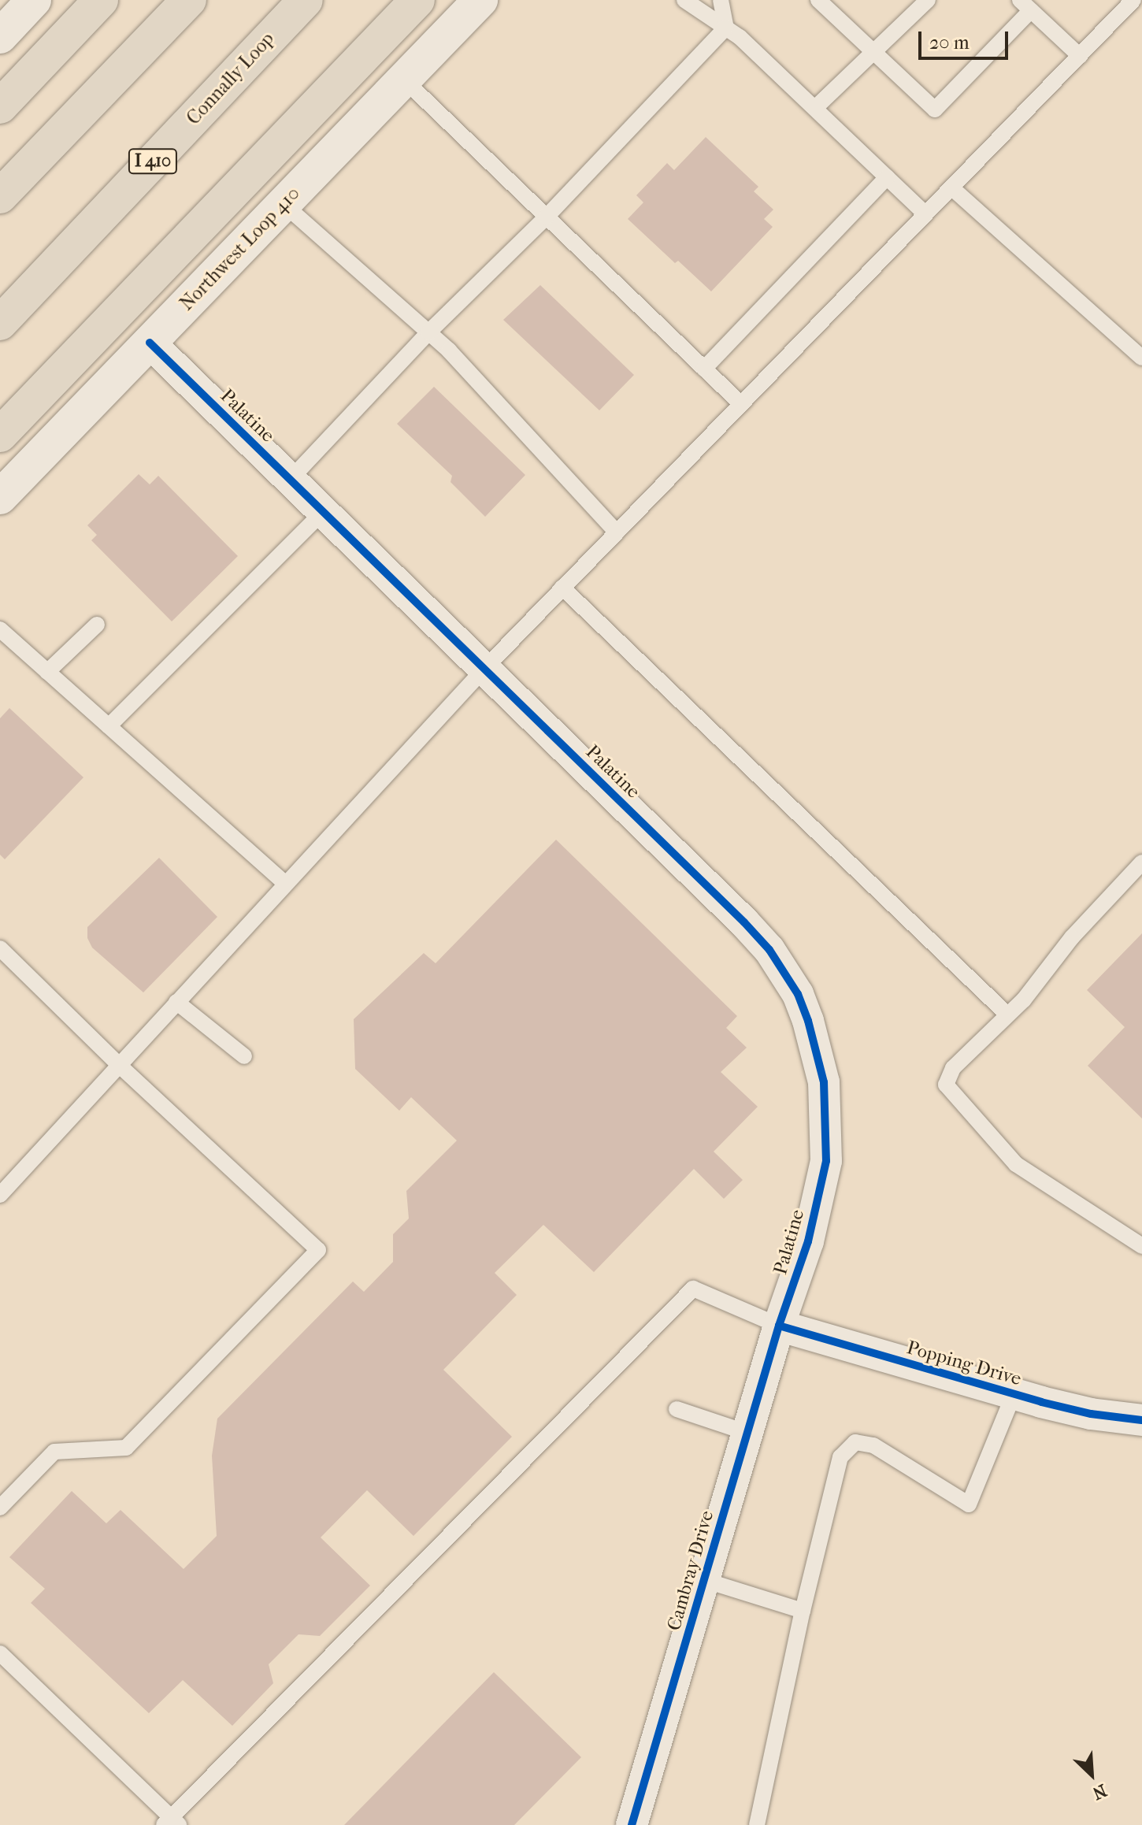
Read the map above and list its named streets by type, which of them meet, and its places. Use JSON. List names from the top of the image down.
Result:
{
  "streets": {
    "highway": ["Connally Loop", "I 410"],
    "main road": ["Northwest Loop 410"],
    "street": ["Palatine", "Popping Drive", "Cambray Drive"]
  },
  "crossings": [
    ["Northwest Loop 410", "Palatine"],
    ["Palatine", "Popping Drive"],
    ["Palatine", "Cambray Drive"],
    ["Popping Drive", "Cambray Drive"]
  ],
  "scale_bar": "20 m",
  "north": "bottom right"
}
